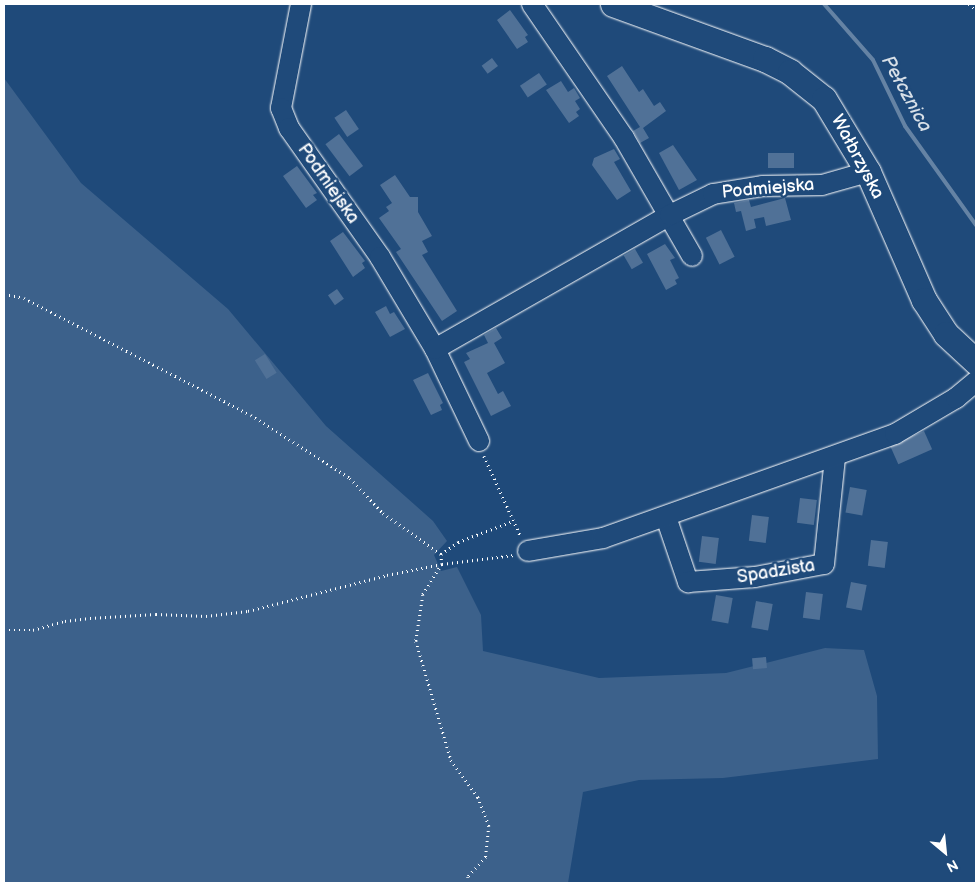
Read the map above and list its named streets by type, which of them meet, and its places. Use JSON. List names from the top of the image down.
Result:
{
  "streets": {
    "main road": ["Wałbrzyska"],
    "street": ["Podmiejska", "Spadzista"]
  },
  "crossings": [
    ["Wałbrzyska", "Podmiejska"]
  ],
  "water": ["Pełcznica"],
  "north": "bottom right"
}
